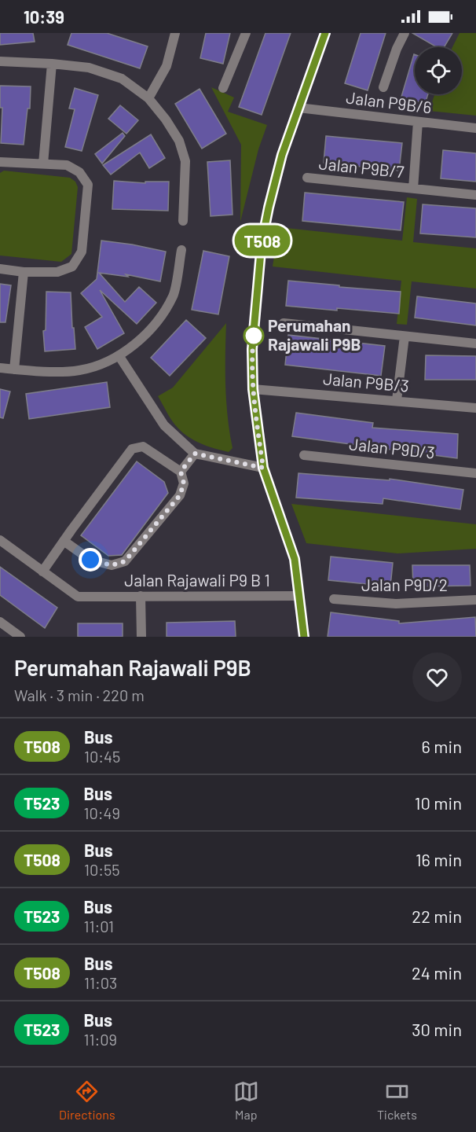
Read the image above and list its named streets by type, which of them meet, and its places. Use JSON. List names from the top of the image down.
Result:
{
  "streets": {
    "street": [
      "Jalan P9B/6",
      "Jalan P9B/7",
      "Jalan P9B/3",
      "Jalan P9D/3",
      "Jalan Rajawali P9 B 1",
      "Jalan P9D/2"
    ]
  },
  "crossings": [
    ["Jalan P9B/6", "Jalan P9B/7"]
  ],
  "places": ["Perumahan Rajawali P9B"],
  "lines": ["bus line T508"],
  "page": {
    "status": "10:39",
    "on_map": "T508",
    "heading": ["Perumahan Rajawali P9B", "Walk · 3 min · 220 m"],
    "list": [
      {
        "mark": "T508",
        "name": "Bus",
        "note": "10:45",
        "value": "6 min"
      },
      {
        "mark": "T523",
        "name": "Bus",
        "note": "10:49",
        "value": "10 min"
      },
      {
        "mark": "T508",
        "name": "Bus",
        "note": "10:55",
        "value": "16 min"
      },
      {
        "mark": "T523",
        "name": "Bus",
        "note": "11:01",
        "value": "22 min"
      },
      {
        "mark": "T508",
        "name": "Bus",
        "note": "11:03",
        "value": "24 min"
      },
      {
        "mark": "T523",
        "name": "Bus",
        "note": "11:09",
        "value": "30 min"
      }
    ],
    "tabs": ["Directions", "Map", "Tickets"]
  }
}
